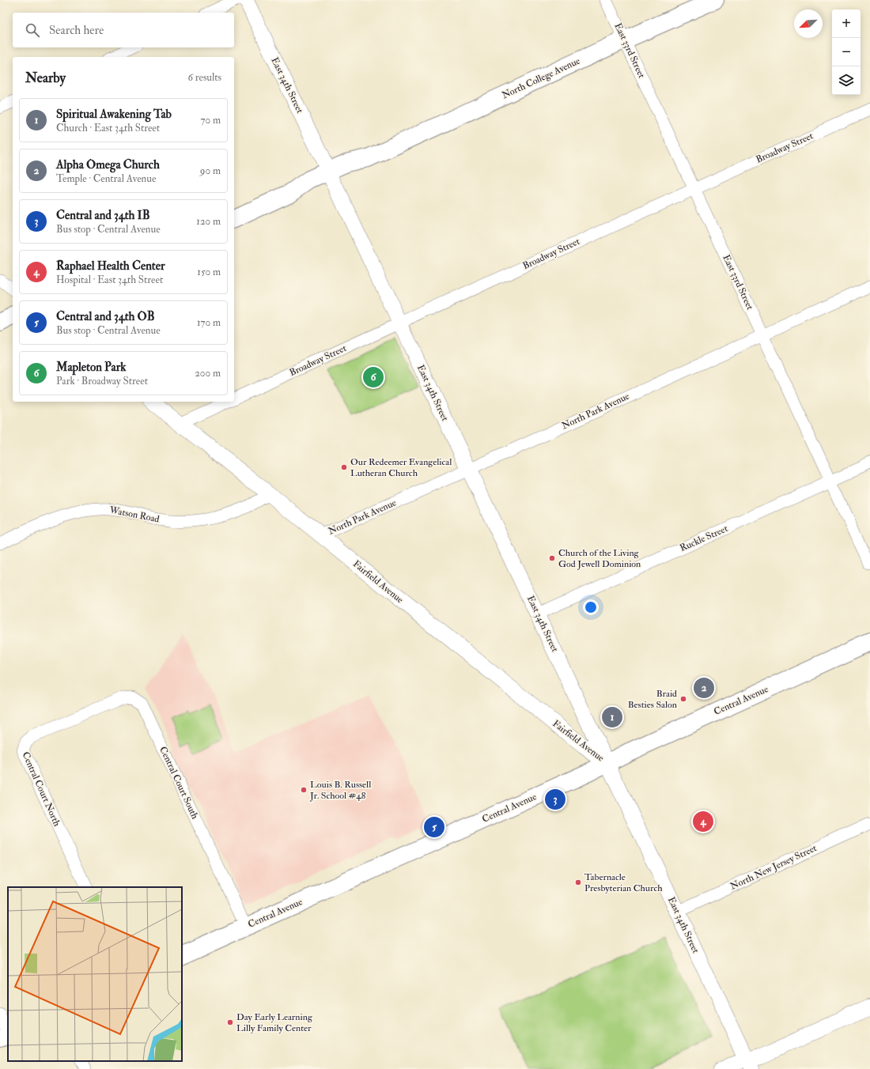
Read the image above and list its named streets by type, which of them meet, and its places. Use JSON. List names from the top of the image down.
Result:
{
  "streets": {
    "main road": ["North College Avenue", "Central Avenue"],
    "street": [
      "East 33rd Street",
      "East 34th Street",
      "Broadway Street",
      "North Park Avenue",
      "Watson Road",
      "Ruckle Street",
      "Fairfield Avenue",
      "Central Court South",
      "Central Court North",
      "North New Jersey Street"
    ]
  },
  "crossings": [
    ["East 33rd Street", "North College Avenue"],
    ["East 33rd Street", "Broadway Street"],
    ["East 33rd Street", "North Park Avenue"],
    ["East 33rd Street", "Ruckle Street"],
    ["North College Avenue", "East 34th Street"],
    ["East 34th Street", "Broadway Street"],
    ["East 34th Street", "North Park Avenue"],
    ["East 34th Street", "Ruckle Street"],
    ["East 34th Street", "Fairfield Avenue"],
    ["East 34th Street", "Central Avenue"],
    ["East 34th Street", "North New Jersey Street"],
    ["Broadway Street", "Fairfield Avenue"],
    ["North Park Avenue", "Fairfield Avenue"],
    ["Watson Road", "Fairfield Avenue"],
    ["Fairfield Avenue", "Central Avenue"],
    ["Central Avenue", "Central Court South"],
    ["Central Court South", "Central Court North"]
  ],
  "places": [
    "Our Redeemer Evangelical Lutheran Church",
    "Church of the Living God Jewell Dominion",
    "Braid Besties Salon",
    "Louis B. Russell Jr. School #48",
    "Tabernacle Presbyterian Church",
    "Day Early Learning Lilly Family Center"
  ],
  "north": "bottom left",
  "page": {
    "map_buttons": ["+", "−"],
    "search": "Search here",
    "heading": ["Nearby", "6 results"],
    "list": [
      {
        "mark": "1",
        "name": "Spiritual Awakening Tab",
        "note": "Church · East 34th Street",
        "value": "70 m"
      },
      {
        "mark": "2",
        "name": "Alpha Omega Church",
        "note": "Temple · Central Avenue",
        "value": "90 m"
      },
      {
        "mark": "3",
        "name": "Central and 34th IB",
        "note": "Bus stop · Central Avenue",
        "value": "120 m"
      },
      {
        "mark": "4",
        "name": "Raphael Health Center",
        "note": "Hospital · East 34th Street",
        "value": "150 m"
      },
      {
        "mark": "5",
        "name": "Central and 34th OB",
        "note": "Bus stop · Central Avenue",
        "value": "170 m"
      },
      {
        "mark": "6",
        "name": "Mapleton Park",
        "note": "Park · Broadway Street",
        "value": "200 m"
      }
    ],
    "pins": [
      "6",
      "2",
      "1",
      "3",
      "4",
      "5"
    ]
  }
}
